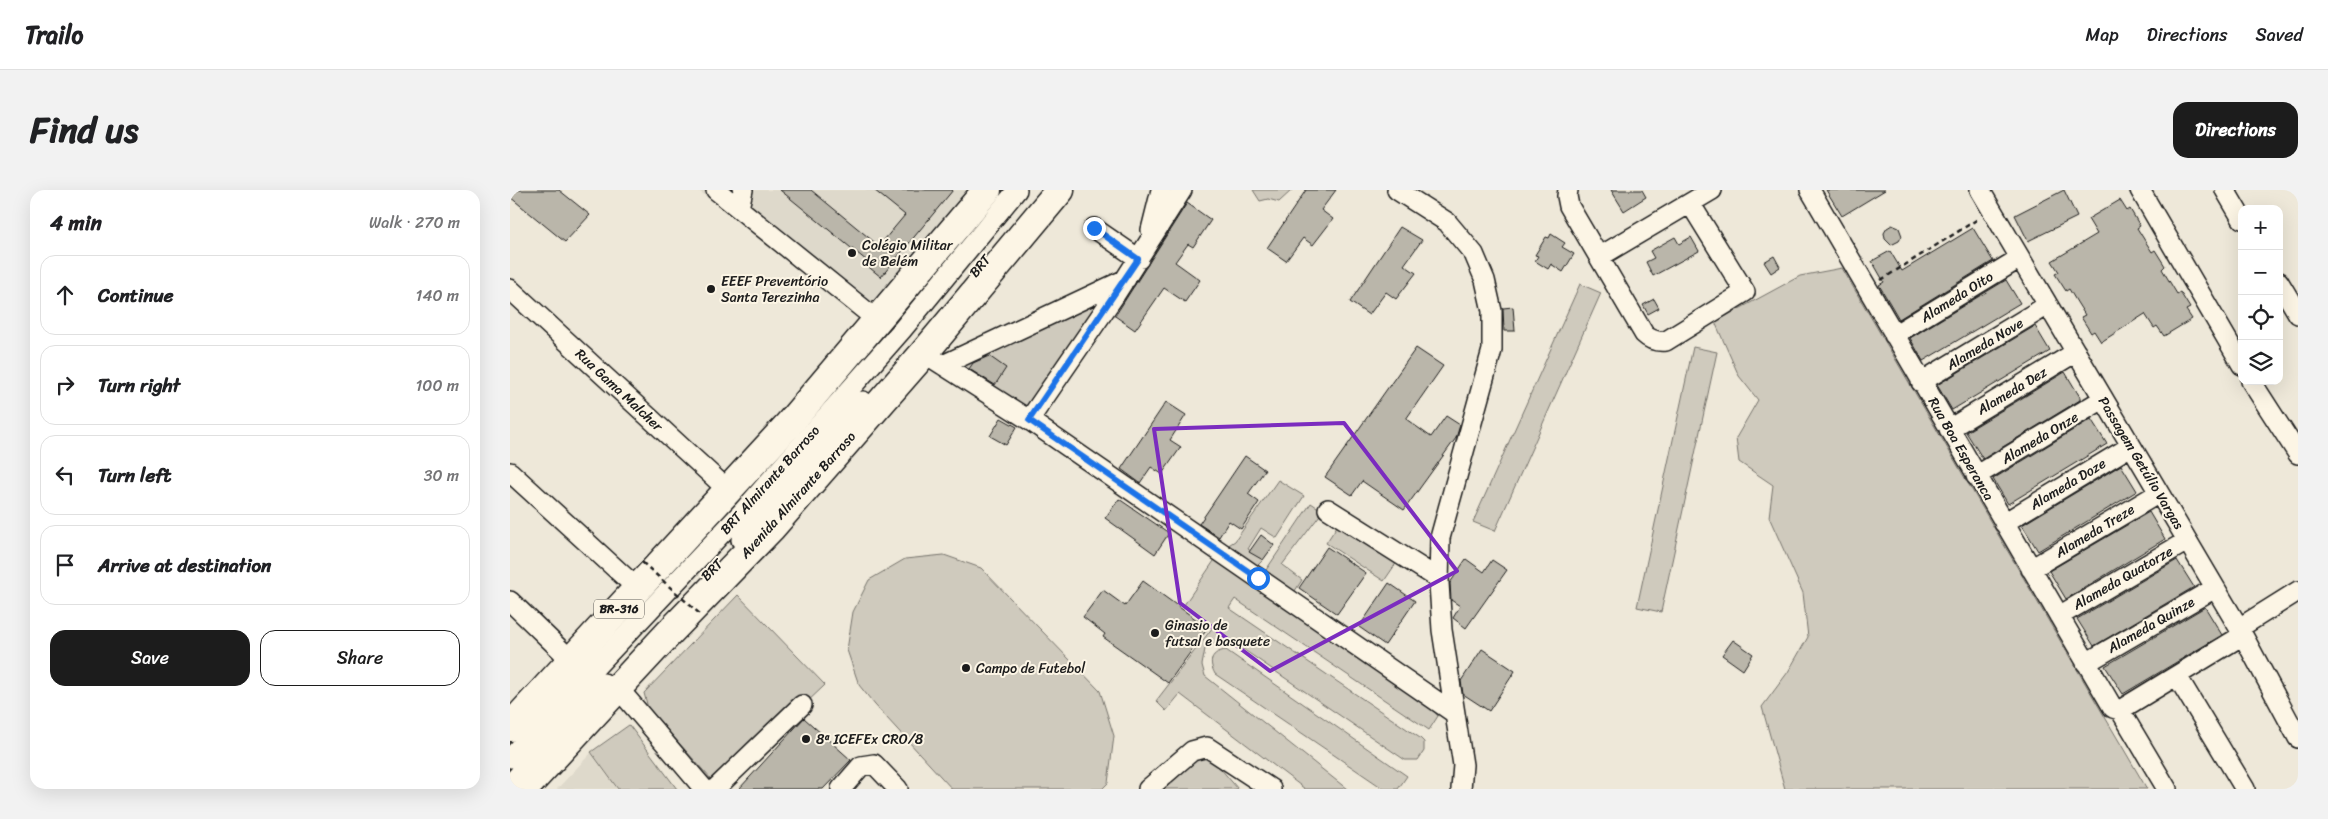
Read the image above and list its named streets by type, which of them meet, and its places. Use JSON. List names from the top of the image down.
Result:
{
  "streets": {
    "highway": ["Avenida Almirante Barroso", "BR-316"],
    "street": [
      "BRT",
      "Alameda Oito",
      "Alameda Nove",
      "Rua Gama Malcher",
      "Alameda Dez",
      "Alameda Onze",
      "Rua Boa Esperanca",
      "Passagem Getúlio Vargas",
      "BRT Almirante Barroso",
      "Alameda Doze",
      "Alameda Treze",
      "Alameda Quatorze",
      "Alameda Quinze"
    ]
  },
  "crossings": [
    ["Alameda Oito", "Rua Boa Esperanca"],
    ["Alameda Oito", "Passagem Getúlio Vargas"],
    ["Alameda Nove", "Rua Boa Esperanca"],
    ["Alameda Nove", "Passagem Getúlio Vargas"],
    ["Rua Gama Malcher", "BR-316"],
    ["Alameda Dez", "Rua Boa Esperanca"],
    ["Alameda Dez", "Passagem Getúlio Vargas"],
    ["Alameda Onze", "Rua Boa Esperanca"],
    ["Alameda Onze", "Passagem Getúlio Vargas"],
    ["Rua Boa Esperanca", "Alameda Doze"],
    ["Rua Boa Esperanca", "Alameda Treze"],
    ["Rua Boa Esperanca", "Alameda Quatorze"],
    ["Rua Boa Esperanca", "Alameda Quinze"],
    ["Passagem Getúlio Vargas", "Alameda Doze"],
    ["Passagem Getúlio Vargas", "Alameda Treze"],
    ["Passagem Getúlio Vargas", "Alameda Quatorze"],
    ["Passagem Getúlio Vargas", "Alameda Quinze"]
  ],
  "places": [
    "Colégio Militar de Belém",
    "EEEF Preventório Santa Terezinha",
    "Ginasio de futsal e basquete",
    "Campo de Futebol",
    "8ª ICEFEx CRO/8"
  ],
  "page": {
    "header": "Trailo",
    "nav": ["Map", "Directions", "Saved"],
    "title": "Find us",
    "buttons": [
      "Directions",
      ["Save", "Share"]
    ],
    "heading": ["4 min", "Walk · 270 m"],
    "map_buttons": ["+", "−"],
    "list": [
      ["Continue", "140 m"],
      ["Turn right", "100 m"],
      ["Turn left", "30 m"],
      "Arrive at destination"
    ]
  }
}
